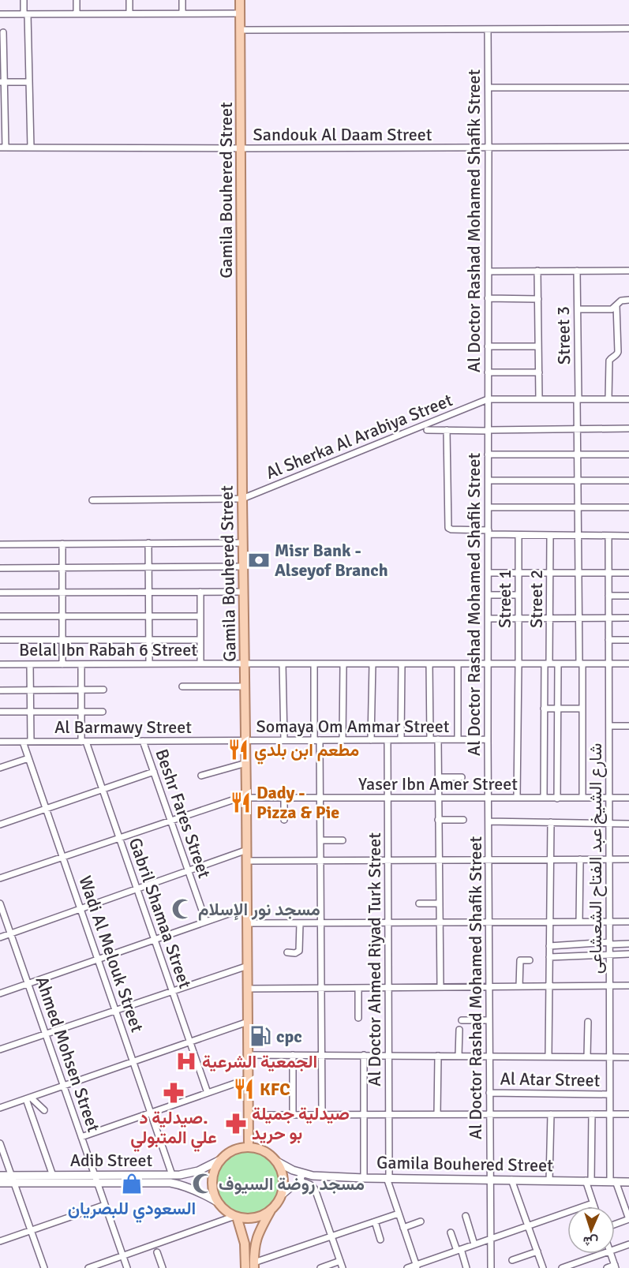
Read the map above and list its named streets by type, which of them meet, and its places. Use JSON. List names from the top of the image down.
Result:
{
  "streets": {
    "main road": ["Gamila Bouhered Street", "Adib Street"],
    "street": [
      "Sandouk Al Daam Street",
      "Al Doctor Rashad Mohamed Shafik Street",
      "Street 3",
      "Al Sherka Al Arabiya Street",
      "Street 1",
      "Street 2",
      "Belal Ibn Rabah 6 Street",
      "Somaya Om Ammar Street",
      "Al Barmawy Street",
      "Yaser Ibn Amer Street",
      "Beshr Fares Street",
      "شارع الشيخ عبد الفتاح الشعشاعى",
      "Gabril Shamaa Street",
      "Wadi Al Melouk Street",
      "Al Doctor Ahmed Riyad Turk Street",
      "Ahmed Mohsen Street",
      "Al Atar Street"
    ]
  },
  "crossings": [
    ["Sandouk Al Daam Street", "Gamila Bouhered Street"],
    ["Sandouk Al Daam Street", "Al Doctor Rashad Mohamed Shafik Street"],
    ["Gamila Bouhered Street", "Al Doctor Rashad Mohamed Shafik Street"],
    ["Gamila Bouhered Street", "Al Sherka Al Arabiya Street"],
    ["Gamila Bouhered Street", "Belal Ibn Rabah 6 Street"],
    ["Gamila Bouhered Street", "Somaya Om Ammar Street"],
    ["Gamila Bouhered Street", "Al Barmawy Street"],
    ["Gamila Bouhered Street", "Yaser Ibn Amer Street"],
    ["Gamila Bouhered Street", "شارع الشيخ عبد الفتاح الشعشاعى"],
    ["Gamila Bouhered Street", "Al Doctor Ahmed Riyad Turk Street"],
    ["Gamila Bouhered Street", "Adib Street"],
    ["Al Doctor Rashad Mohamed Shafik Street", "Al Sherka Al Arabiya Street"],
    ["Al Doctor Rashad Mohamed Shafik Street", "Belal Ibn Rabah 6 Street"],
    ["Al Doctor Rashad Mohamed Shafik Street", "Somaya Om Ammar Street"],
    ["Al Doctor Rashad Mohamed Shafik Street", "Yaser Ibn Amer Street"],
    ["Al Doctor Rashad Mohamed Shafik Street", "Al Atar Street"],
    ["Street 3", "Al Sherka Al Arabiya Street"],
    ["Street 1", "Belal Ibn Rabah 6 Street"],
    ["Street 1", "Yaser Ibn Amer Street"],
    ["Street 2", "Belal Ibn Rabah 6 Street"],
    ["Street 2", "Yaser Ibn Amer Street"],
    ["Belal Ibn Rabah 6 Street", "شارع الشيخ عبد الفتاح الشعشاعى"],
    ["Belal Ibn Rabah 6 Street", "Gabril Shamaa Street"],
    ["Somaya Om Ammar Street", "Al Barmawy Street"],
    ["Somaya Om Ammar Street", "Al Doctor Ahmed Riyad Turk Street"],
    ["Al Barmawy Street", "Beshr Fares Street"],
    ["Al Barmawy Street", "Gabril Shamaa Street"],
    ["Al Barmawy Street", "Wadi Al Melouk Street"],
    ["Yaser Ibn Amer Street", "Beshr Fares Street"],
    ["Yaser Ibn Amer Street", "شارع الشيخ عبد الفتاح الشعشاعى"],
    ["Yaser Ibn Amer Street", "Gabril Shamaa Street"],
    ["Yaser Ibn Amer Street", "Wadi Al Melouk Street"],
    ["Yaser Ibn Amer Street", "Al Doctor Ahmed Riyad Turk Street"],
    ["شارع الشيخ عبد الفتاح الشعشاعى", "Al Atar Street"],
    ["Wadi Al Melouk Street", "Adib Street"],
    ["Ahmed Mohsen Street", "Adib Street"]
  ],
  "places": {
    "bank": ["Misr Bank - Alseyof Branch"],
    "restaurant": ["مطعم ابن بلدي", "Dady - Pizza & Pie", "KFC"],
    "mosque": ["مسجد نور الإسلام", "مسجد روضة السيوف"],
    "fuel station": ["cpc"],
    "hospital": ["الجمعية الشرعية"],
    "pharmacy": ["صيدلية د. علي المتبولي", "صيدلية جميلة بو حريد"],
    "shop": ["السعودي للبصريان"]
  },
  "north": "bottom"
}
